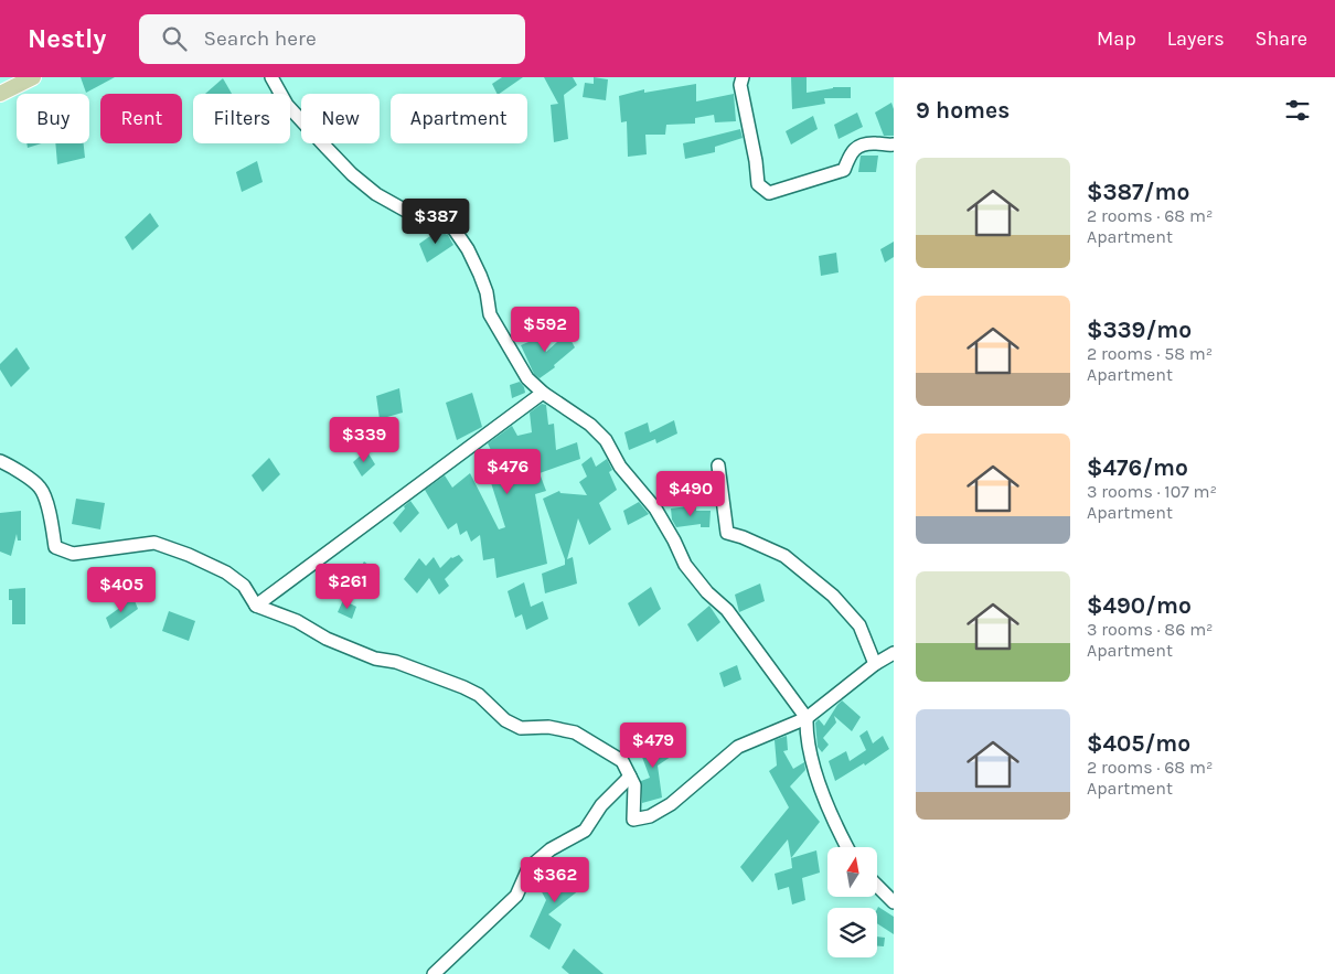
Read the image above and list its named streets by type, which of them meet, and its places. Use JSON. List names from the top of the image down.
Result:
{
  "north": "top",
  "page": {
    "header": "Nestly",
    "search": "Search here",
    "nav": ["Map", "Layers", "Share"],
    "heading": "9 homes",
    "chip": [
      "Buy",
      "Rent",
      "Filters",
      "New",
      "Apartment"
    ],
    "list": [
      {
        "name": "$387/mo",
        "note": "2 rooms · 68 m² · Apartment"
      },
      {
        "name": "$339/mo",
        "note": "2 rooms · 58 m² · Apartment"
      },
      {
        "name": "$476/mo",
        "note": "3 rooms · 107 m² · Apartment"
      },
      {
        "name": "$490/mo",
        "note": "3 rooms · 86 m² · Apartment"
      },
      {
        "name": "$405/mo",
        "note": "2 rooms · 68 m² · Apartment"
      }
    ],
    "price": [
      "$387",
      "$592",
      "$339",
      "$476",
      "$490",
      "$261",
      "$405",
      "$479",
      "$362"
    ]
  }
}
